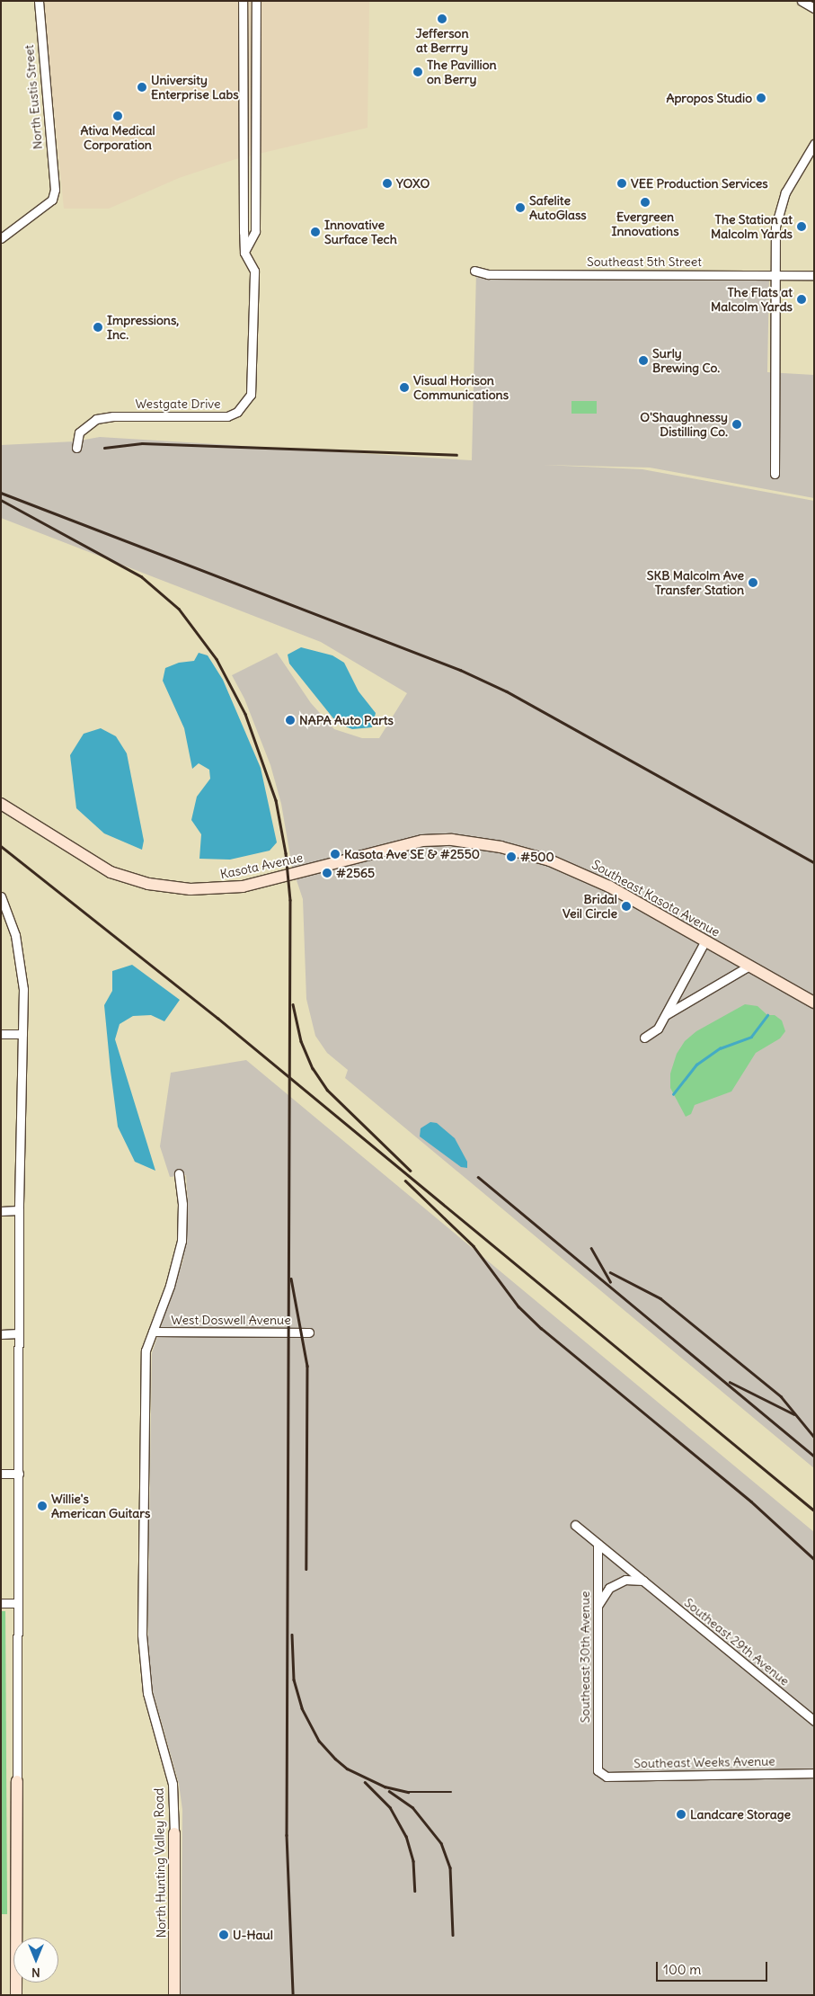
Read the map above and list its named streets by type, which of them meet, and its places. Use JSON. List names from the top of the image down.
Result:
{
  "streets": {
    "street": [
      "North Eustis Street",
      "Southeast 5th Street",
      "Westgate Drive",
      "Kasota Avenue",
      "Southeast Kasota Avenue",
      "West Doswell Avenue",
      "Southeast 29th Avenue",
      "Southeast 30th Avenue",
      "Southeast Weeks Avenue",
      "North Hunting Valley Road"
    ]
  },
  "crossings": [
    ["Kasota Avenue", "Southeast Kasota Avenue"],
    ["West Doswell Avenue", "North Hunting Valley Road"],
    ["Southeast 29th Avenue", "Southeast 30th Avenue"],
    ["Southeast 30th Avenue", "Southeast Weeks Avenue"]
  ],
  "places": [
    "Jefferson at Berrry",
    "The Pavillion on Berry",
    "University Enterprise Labs",
    "Apropos Studio",
    "Ativa Medical Corporation",
    "YOXO",
    "VEE Production Services",
    "Evergreen Innovations",
    "Safelite AutoGlass",
    "The Station at Malcolm Yards",
    "Innovative Surface Tech",
    "The Flats at Malcolm Yards",
    "Impressions, Inc.",
    "Surly Brewing Co.",
    "Visual Horison Communications",
    "O'Shaughnessy Distilling Co.",
    "SKB Malcolm Ave Transfer Station",
    "NAPA Auto Parts",
    "Kasota Ave SE & #2550",
    "#500",
    "#2565",
    "Bridal Veil Circle",
    "Willie's American Guitars",
    "Landcare Storage",
    "U-Haul"
  ],
  "scale_bar": "100 m",
  "north": "bottom"
}
